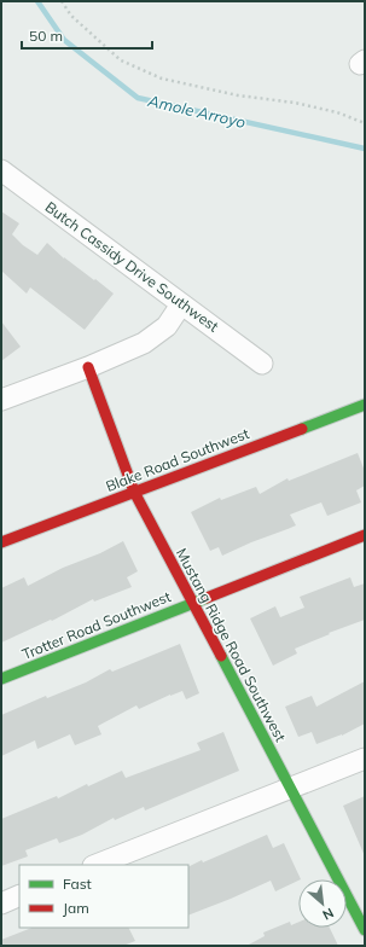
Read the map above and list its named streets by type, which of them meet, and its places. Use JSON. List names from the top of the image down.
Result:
{
  "streets": {
    "street": [
      "Butch Cassidy Drive Southwest",
      "Blake Road Southwest",
      "Trotter Road Southwest",
      "Mustang Ridge Road Southwest"
    ]
  },
  "crossings": [
    ["Blake Road Southwest", "Mustang Ridge Road Southwest"],
    ["Trotter Road Southwest", "Mustang Ridge Road Southwest"]
  ],
  "water": ["Amole Arroyo"],
  "legend": ["Fast", "Jam"],
  "scale_bar": "50 m",
  "north": "bottom right"
}
